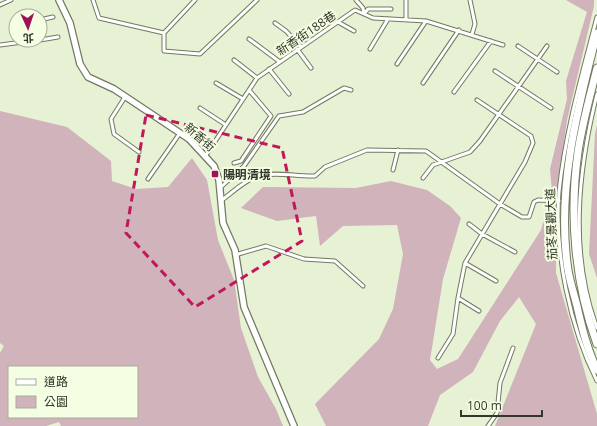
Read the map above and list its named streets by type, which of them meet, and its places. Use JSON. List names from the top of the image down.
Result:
{
  "streets": {
    "street": ["新香街", "茄苳景觀大道"],
    "lane": ["新香街188巷"]
  },
  "crossings": [
    ["新香街188巷", "新香街"]
  ],
  "places": {
    "transit": ["陽明清境"]
  },
  "legend": ["道路", "公園"],
  "scale_bar": "100 m",
  "north": "bottom"
}
